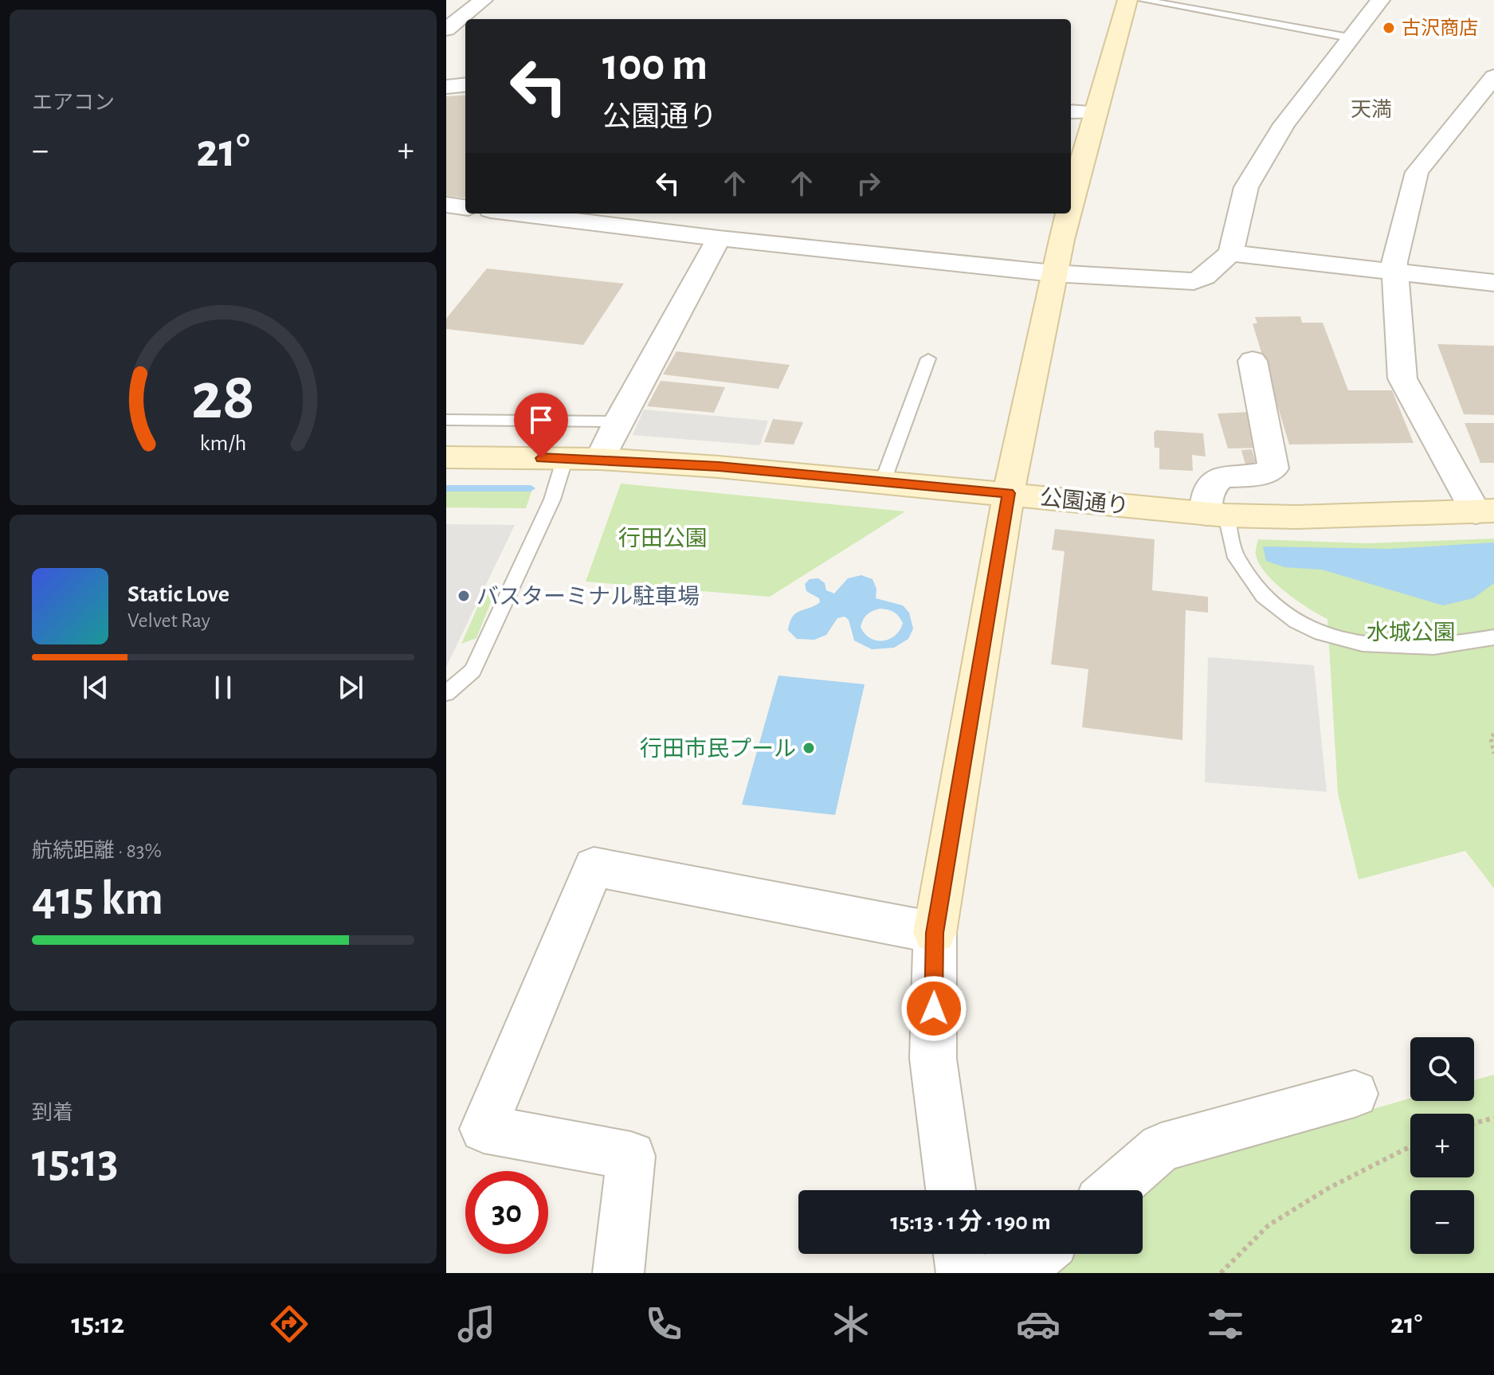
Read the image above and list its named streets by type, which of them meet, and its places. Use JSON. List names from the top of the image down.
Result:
{
  "streets": {
    "street": ["公園通り"]
  },
  "districts": ["天満"],
  "parks": ["行田公園", "水城公園"],
  "places": ["古沢商店", "バスターミナル駐車場", "行田市民プール"],
  "page": {
    "tile": [
      "エアコン",
      ["航続距離 · 83%", "415 km"],
      ["到着", "15:13"]
    ],
    "turn": ["100 m", "公園通り"],
    "heat": ["−", "21°", "+"],
    "song": ["Static Love", "Velvet Ray"],
    "map_buttons": ["+", "−"],
    "limit": "30",
    "trip": "15:13 · 1 分 · 190 m",
    "tabs": ["15:12", "21°"],
    "gauge": ["28", "km/h"]
  }
}
